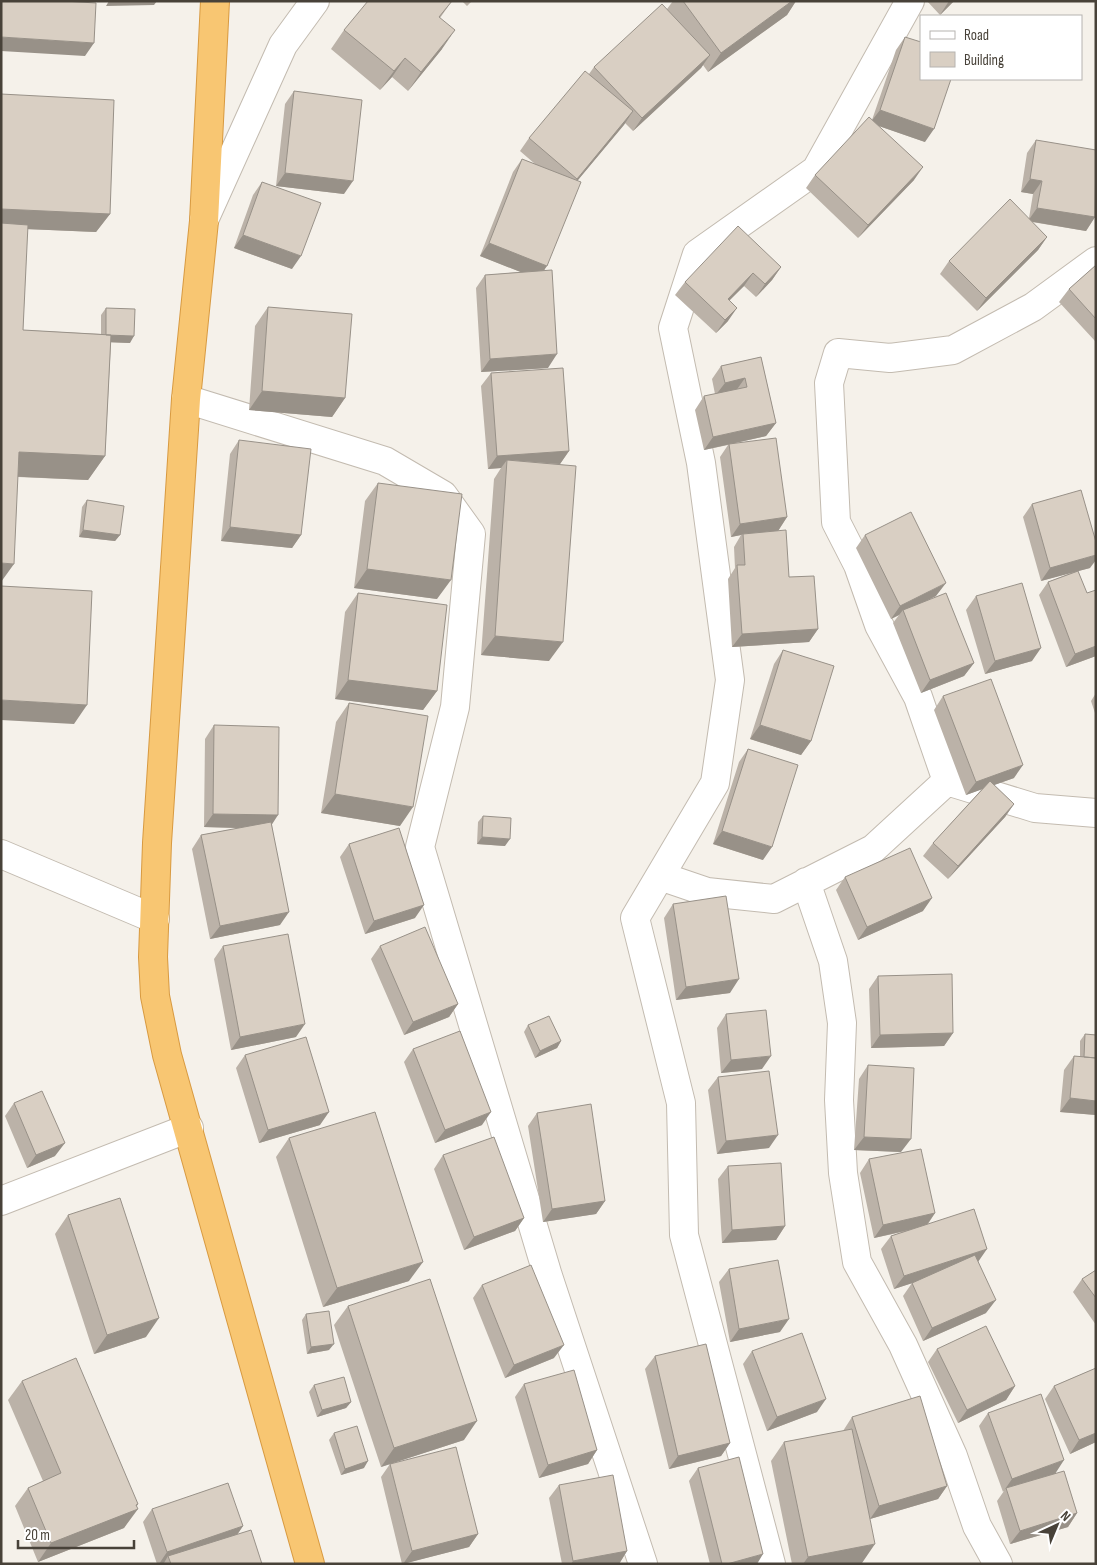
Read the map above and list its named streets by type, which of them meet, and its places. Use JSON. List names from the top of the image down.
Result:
{
  "legend": ["Road", "Building"],
  "scale_bar": "20 m",
  "north": "top right"
}
